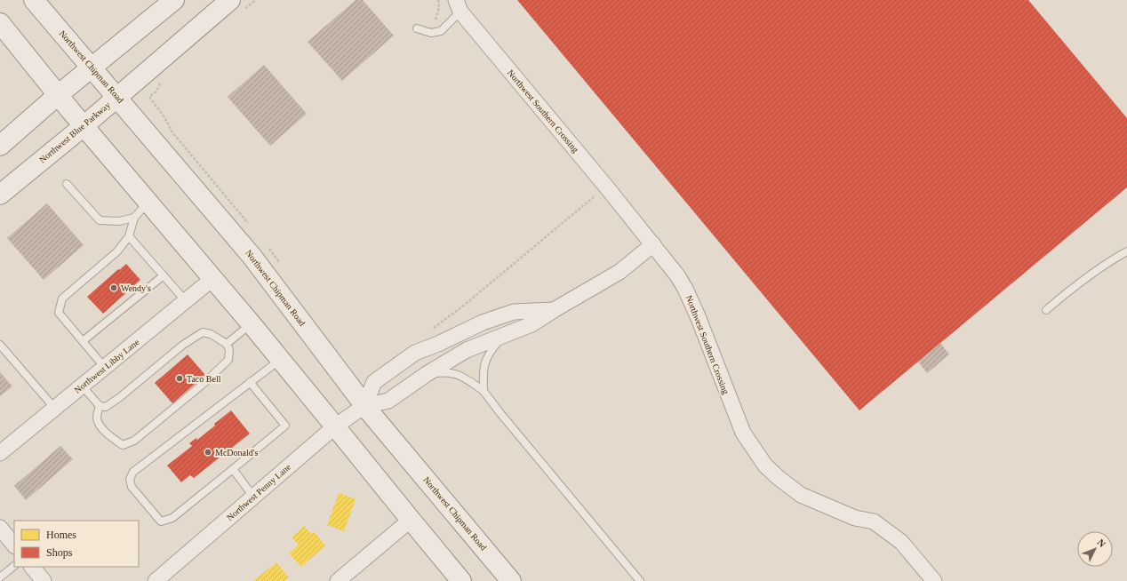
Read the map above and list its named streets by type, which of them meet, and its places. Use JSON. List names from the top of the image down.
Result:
{
  "streets": {
    "main road": ["Northwest Chipman Road", "Northwest Blue Parkway"],
    "street": ["Northwest Southern Crossing", "Northwest Libby Lane", "Northwest Penny Lane"]
  },
  "crossings": [
    ["Northwest Chipman Road", "Northwest Blue Parkway"],
    ["Northwest Chipman Road", "Northwest Penny Lane"]
  ],
  "places": ["Wendy's", "Taco Bell", "McDonald's"],
  "legend": ["Homes", "Shops"],
  "north": "top right"
}
